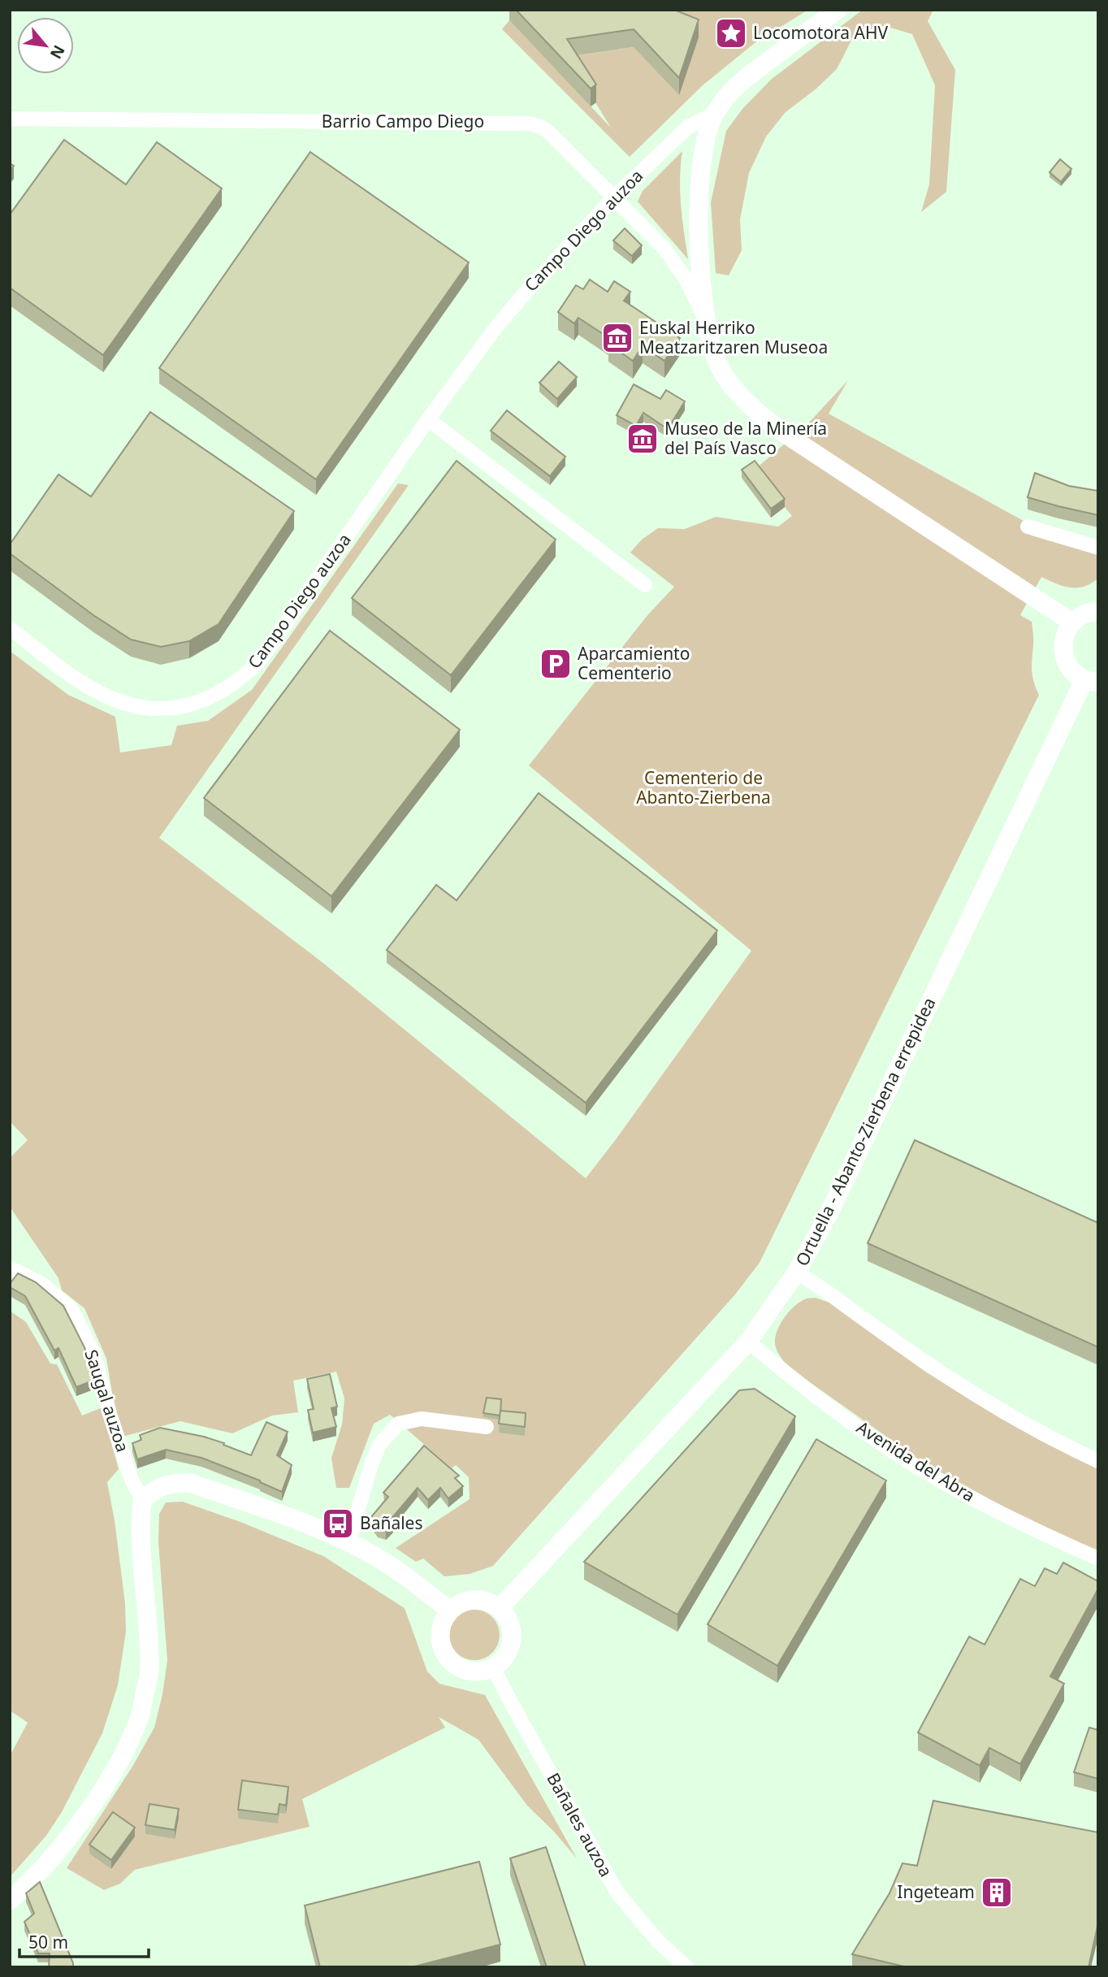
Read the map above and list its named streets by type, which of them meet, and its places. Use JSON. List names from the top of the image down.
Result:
{
  "streets": {
    "street": [
      "Barrio Campo Diego",
      "Campo Diego auzoa",
      "Ortuella - Abanto-Zierbena errepidea",
      "Saugal auzoa",
      "Avenida del Abra",
      "Bañales auzoa"
    ]
  },
  "crossings": [
    ["Barrio Campo Diego", "Campo Diego auzoa"],
    ["Ortuella - Abanto-Zierbena errepidea", "Avenida del Abra"],
    ["Ortuella - Abanto-Zierbena errepidea", "Bañales auzoa"]
  ],
  "parks": ["Cementerio de Abanto-Zierbena"],
  "places": {
    "place": ["Locomotora AHV"],
    "museum": ["Euskal Herriko Meatzaritzaren Museoa", "Museo de la Minería del País Vasco"],
    "parking": ["Aparcamiento Cementerio"],
    "bus stop": ["Bañales"],
    "building": ["Ingeteam"]
  },
  "scale_bar": "50 m",
  "north": "bottom right"
}
